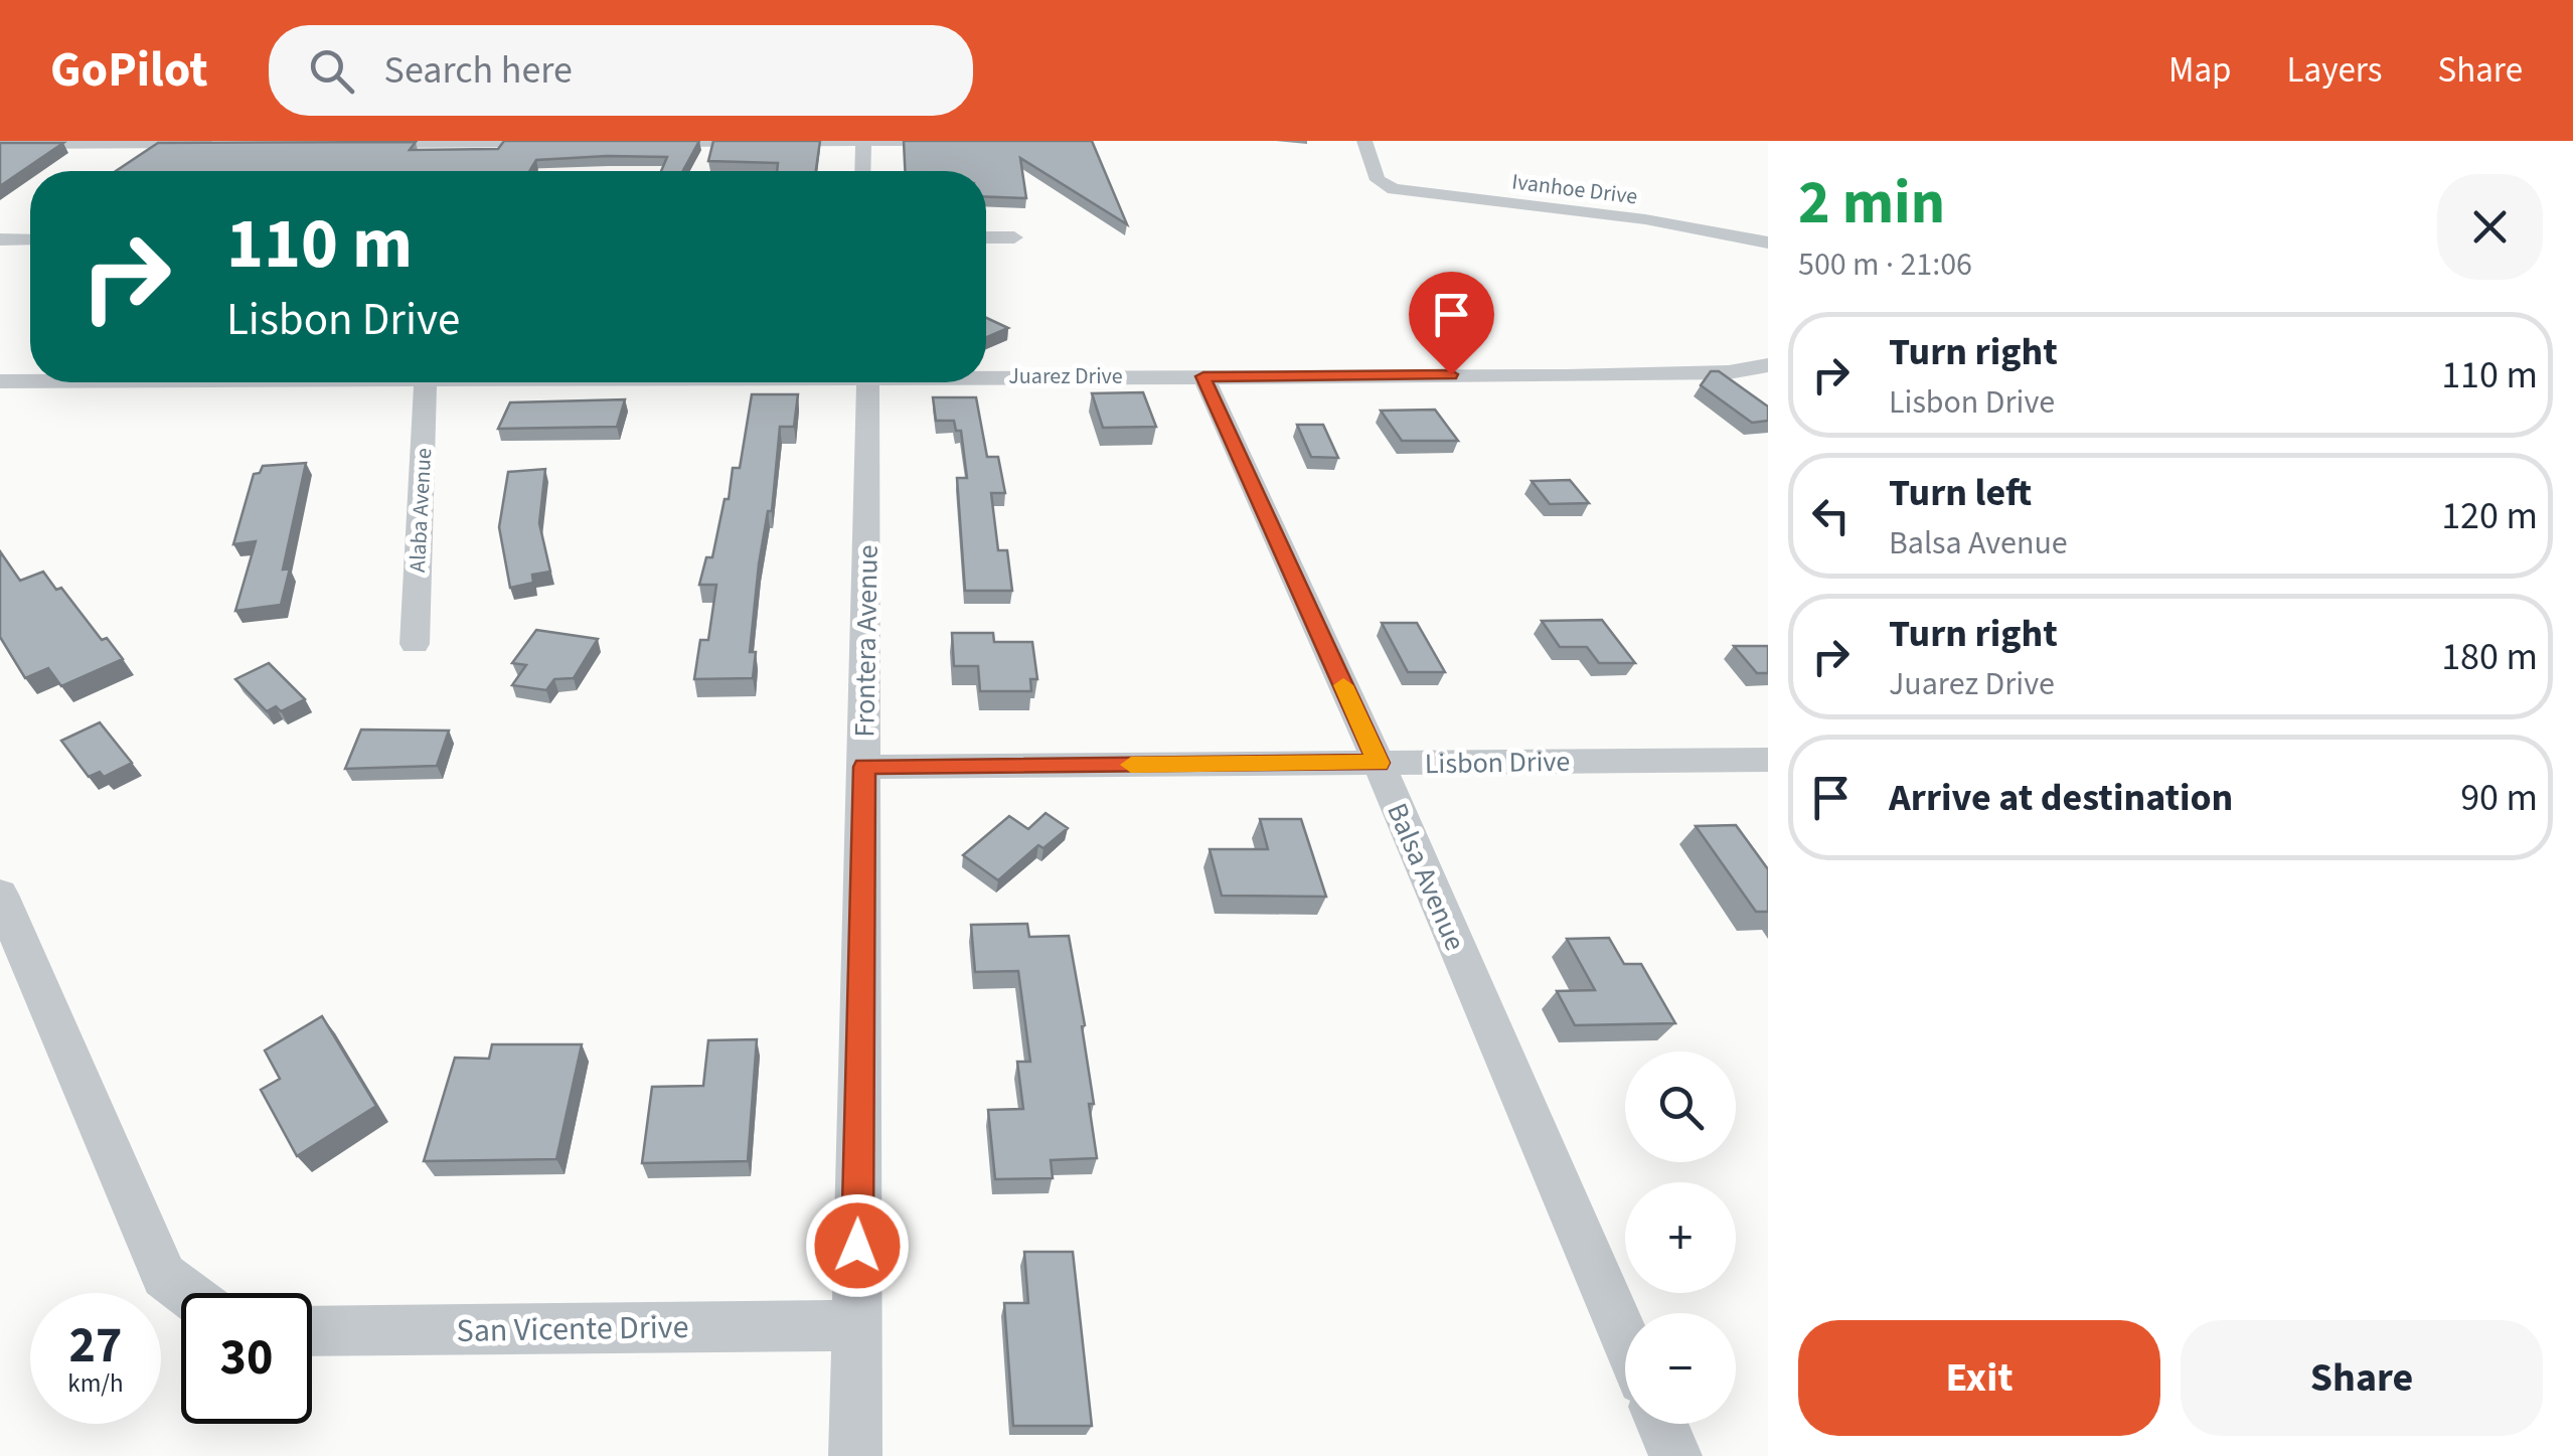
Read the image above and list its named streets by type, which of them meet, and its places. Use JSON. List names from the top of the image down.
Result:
{
  "streets": {
    "street": [
      "Ivanhoe Drive",
      "Juarez Drive",
      "Alaba Avenue",
      "Frontera Avenue",
      "Lisbon Drive",
      "Balsa Avenue",
      "San Vicente Drive"
    ]
  },
  "crossings": [
    ["Juarez Drive", "Balsa Avenue"],
    ["Frontera Avenue", "Lisbon Drive"],
    ["Frontera Avenue", "San Vicente Drive"],
    ["Lisbon Drive", "Balsa Avenue"]
  ],
  "page": {
    "header": "GoPilot",
    "search": "Search here",
    "nav": ["Map", "Layers", "Share"],
    "heading": ["2 min", "500 m · 21:06"],
    "turn": ["110 m", "Lisbon Drive"],
    "list": [
      {
        "name": "Turn right",
        "note": "Lisbon Drive",
        "value": "110 m"
      },
      {
        "name": "Turn left",
        "note": "Balsa Avenue",
        "value": "120 m"
      },
      {
        "name": "Turn right",
        "note": "Juarez Drive",
        "value": "180 m"
      },
      {
        "name": "Arrive at destination",
        "value": "90 m"
      }
    ],
    "map_buttons": ["+", "−"],
    "speed": "27 km/h",
    "limit": "30",
    "buttons": ["Exit", "Share"]
  }
}
